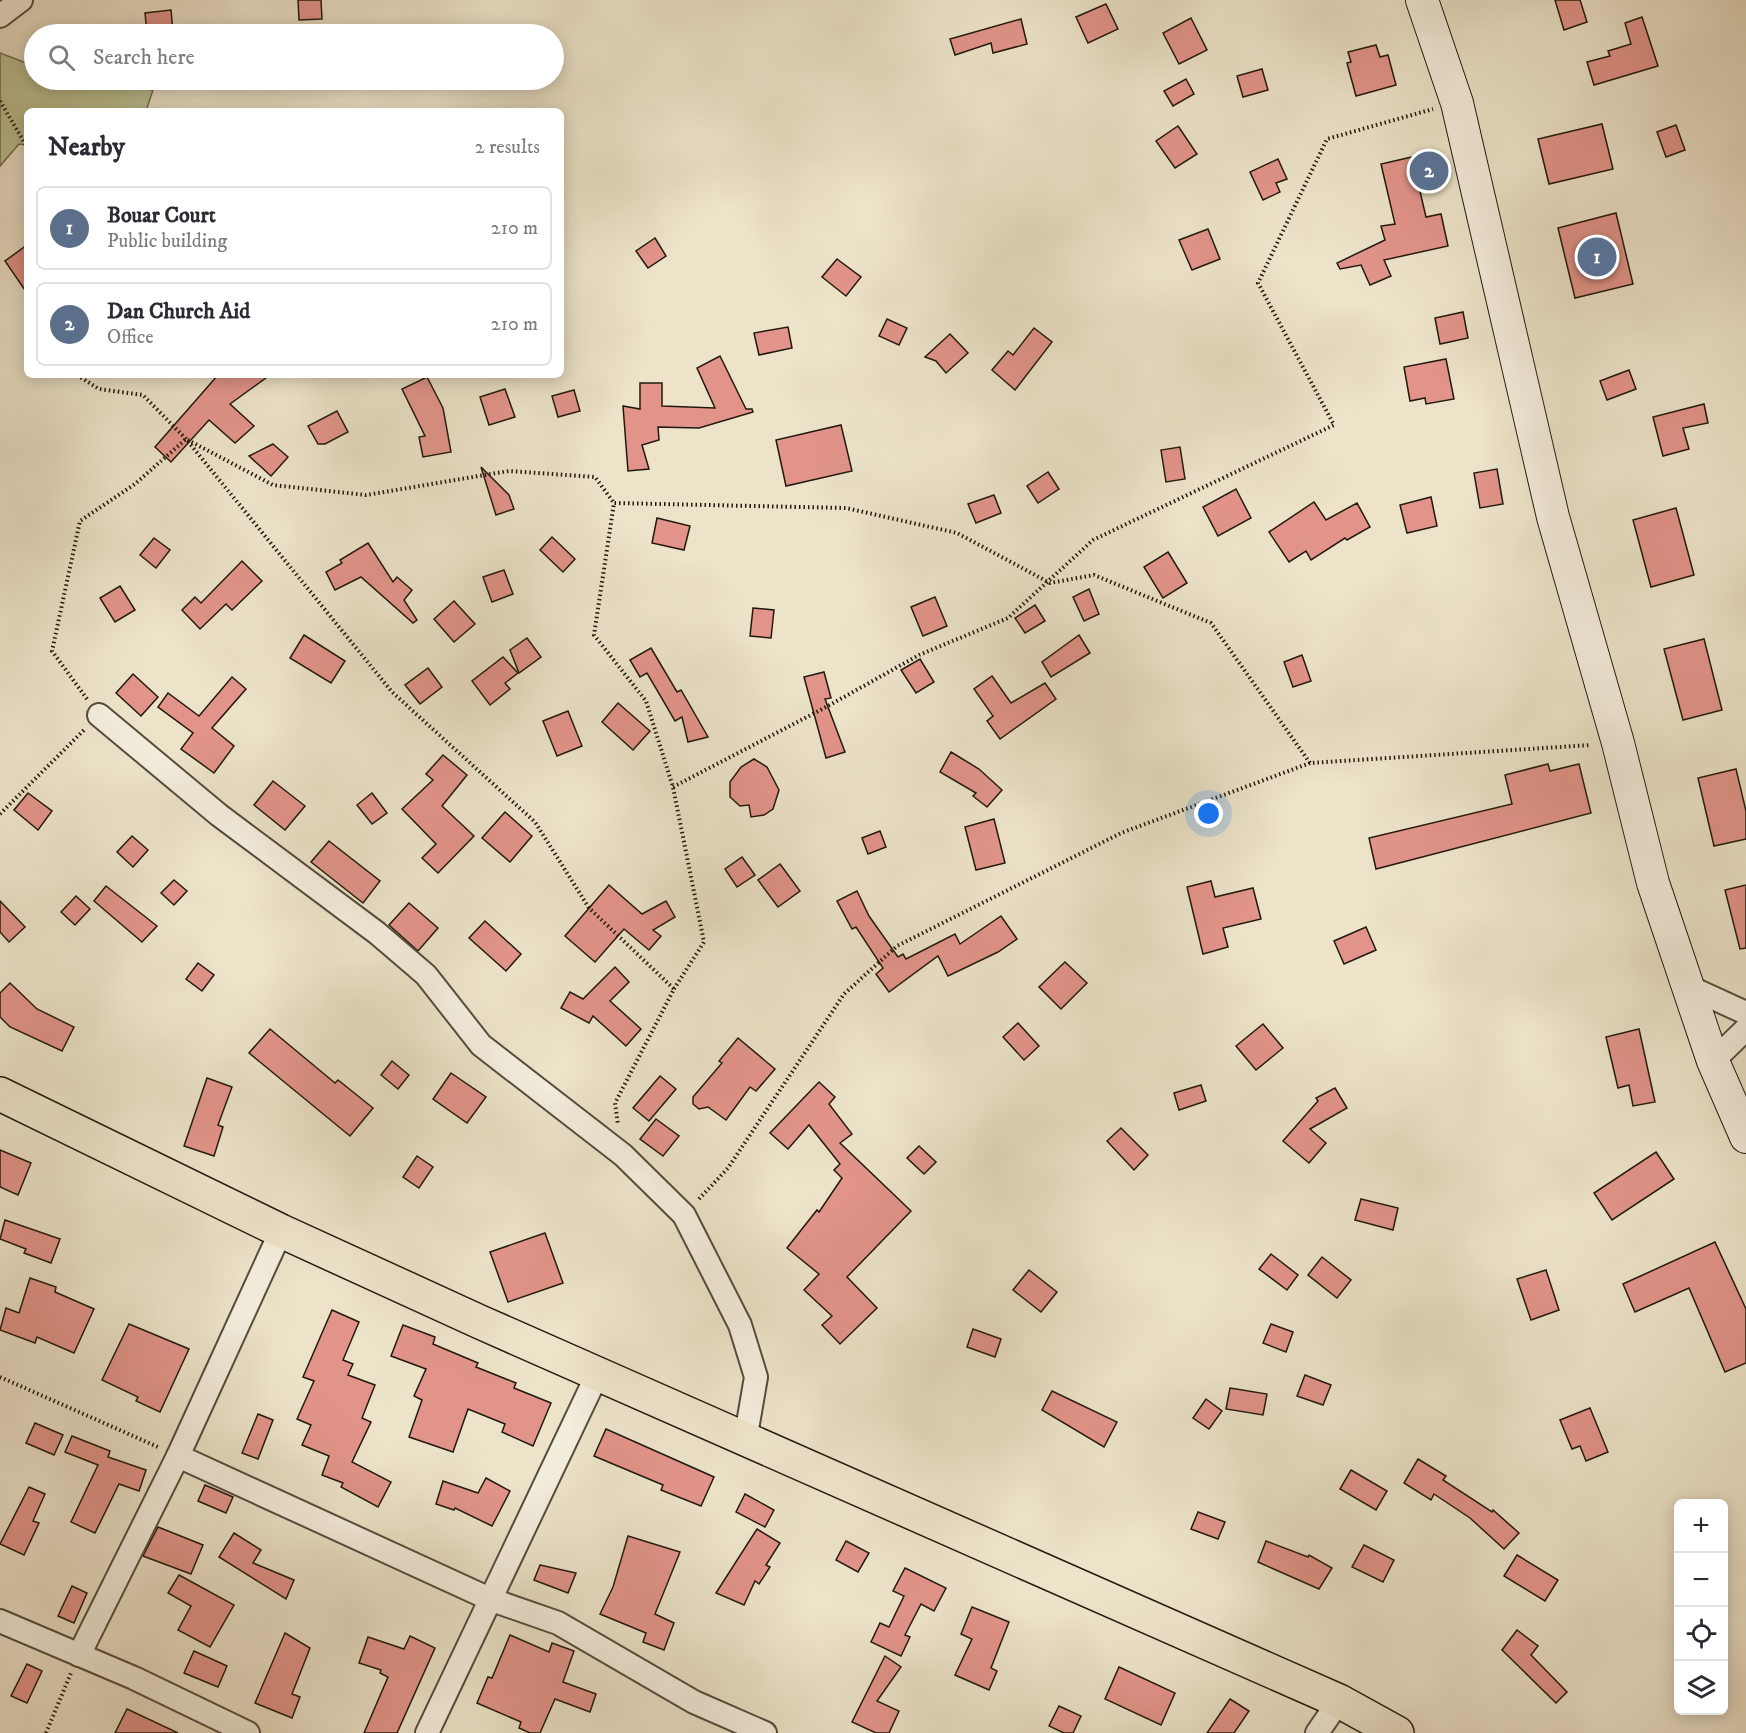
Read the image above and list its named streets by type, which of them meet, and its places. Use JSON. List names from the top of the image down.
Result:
{
  "page": {
    "search": "Search here",
    "heading": ["Nearby", "2 results"],
    "pins": ["2", "1"],
    "list": [
      {
        "mark": "1",
        "name": "Bouar Court",
        "note": "Public building",
        "value": "210 m"
      },
      {
        "mark": "2",
        "name": "Dan Church Aid",
        "note": "Office",
        "value": "210 m"
      }
    ],
    "map_buttons": ["+", "−"]
  }
}
